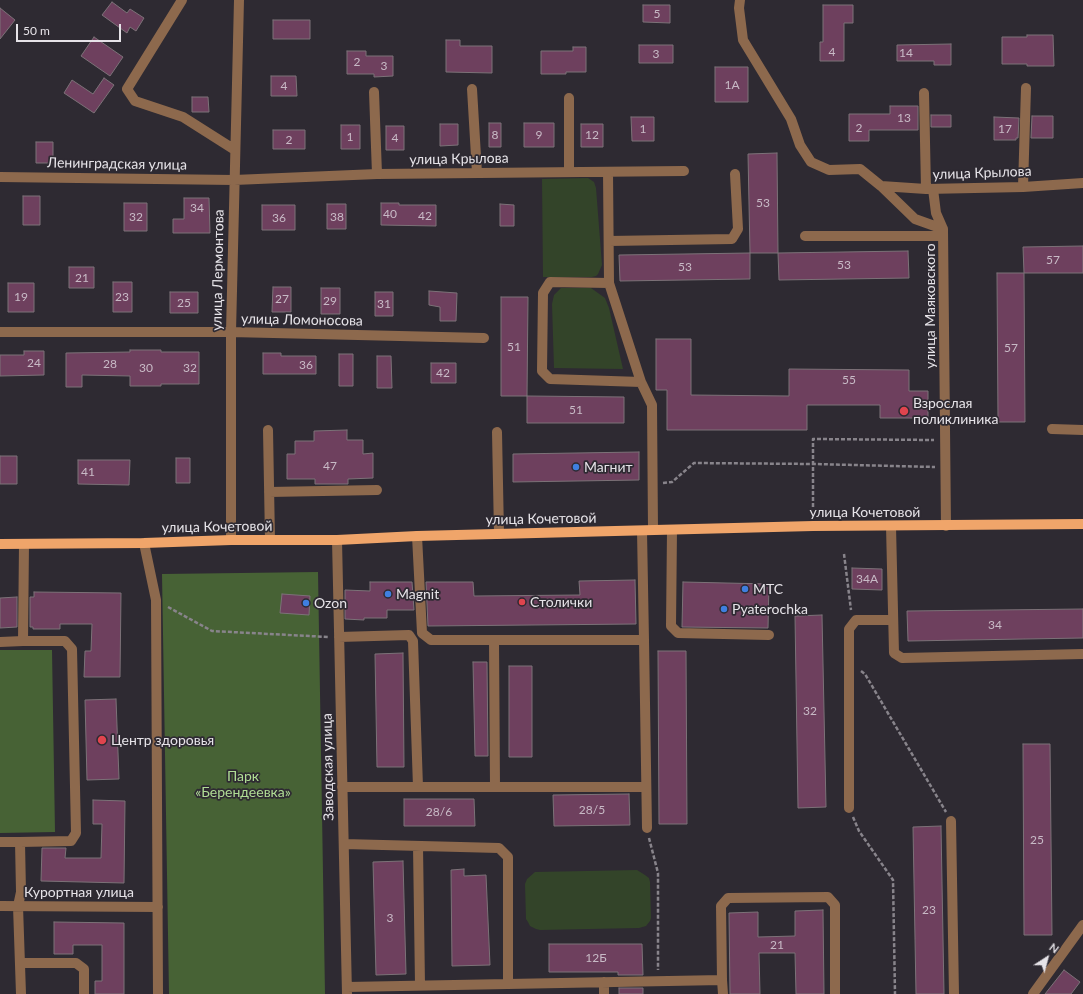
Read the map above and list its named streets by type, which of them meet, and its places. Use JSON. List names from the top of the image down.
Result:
{
  "streets": {
    "main road": ["улица Кочетовой"],
    "street": [
      "улица Крылова",
      "Ленинградская улица",
      "улица Лермонтова",
      "улица Маяковского",
      "улица Ломоносова",
      "Заводская улица",
      "Курортная улица"
    ]
  },
  "crossings": [
    ["улица Крылова", "Ленинградская улица"],
    ["улица Крылова", "улица Лермонтова"],
    ["улица Крылова", "улица Маяковского"],
    ["Ленинградская улица", "улица Лермонтова"],
    ["улица Лермонтова", "улица Ломоносова"],
    ["улица Лермонтова", "улица Кочетовой"],
    ["улица Маяковского", "улица Кочетовой"],
    ["улица Кочетовой", "Заводская улица"]
  ],
  "parks": ["Парк «Берендеевка»"],
  "places": [
    "Взрослая поликлиника",
    "Магнит",
    "МТС",
    "Magnit",
    "Столички",
    "Ozon",
    "Pyaterochka",
    "Центр здоровья"
  ],
  "house_numbers": [
    "5",
    "4",
    "14",
    "3",
    "2",
    "3",
    "1А",
    "4",
    "13",
    "2",
    "1",
    "17",
    "8",
    "9",
    "12",
    "1",
    "4",
    "2",
    "53",
    "34",
    "40",
    "42",
    "32",
    "38",
    "36",
    "57",
    "53",
    "53",
    "21",
    "19",
    "23",
    "27",
    "29",
    "25",
    "31",
    "51",
    "57",
    "24",
    "28",
    "36",
    "30",
    "32",
    "42",
    "55",
    "51",
    "47",
    "41",
    "34А",
    "34",
    "32",
    "28/5",
    "28/6",
    "25",
    "23",
    "3",
    "21",
    "12Б"
  ],
  "scale_bar": "50 m",
  "north": "top right"
}
